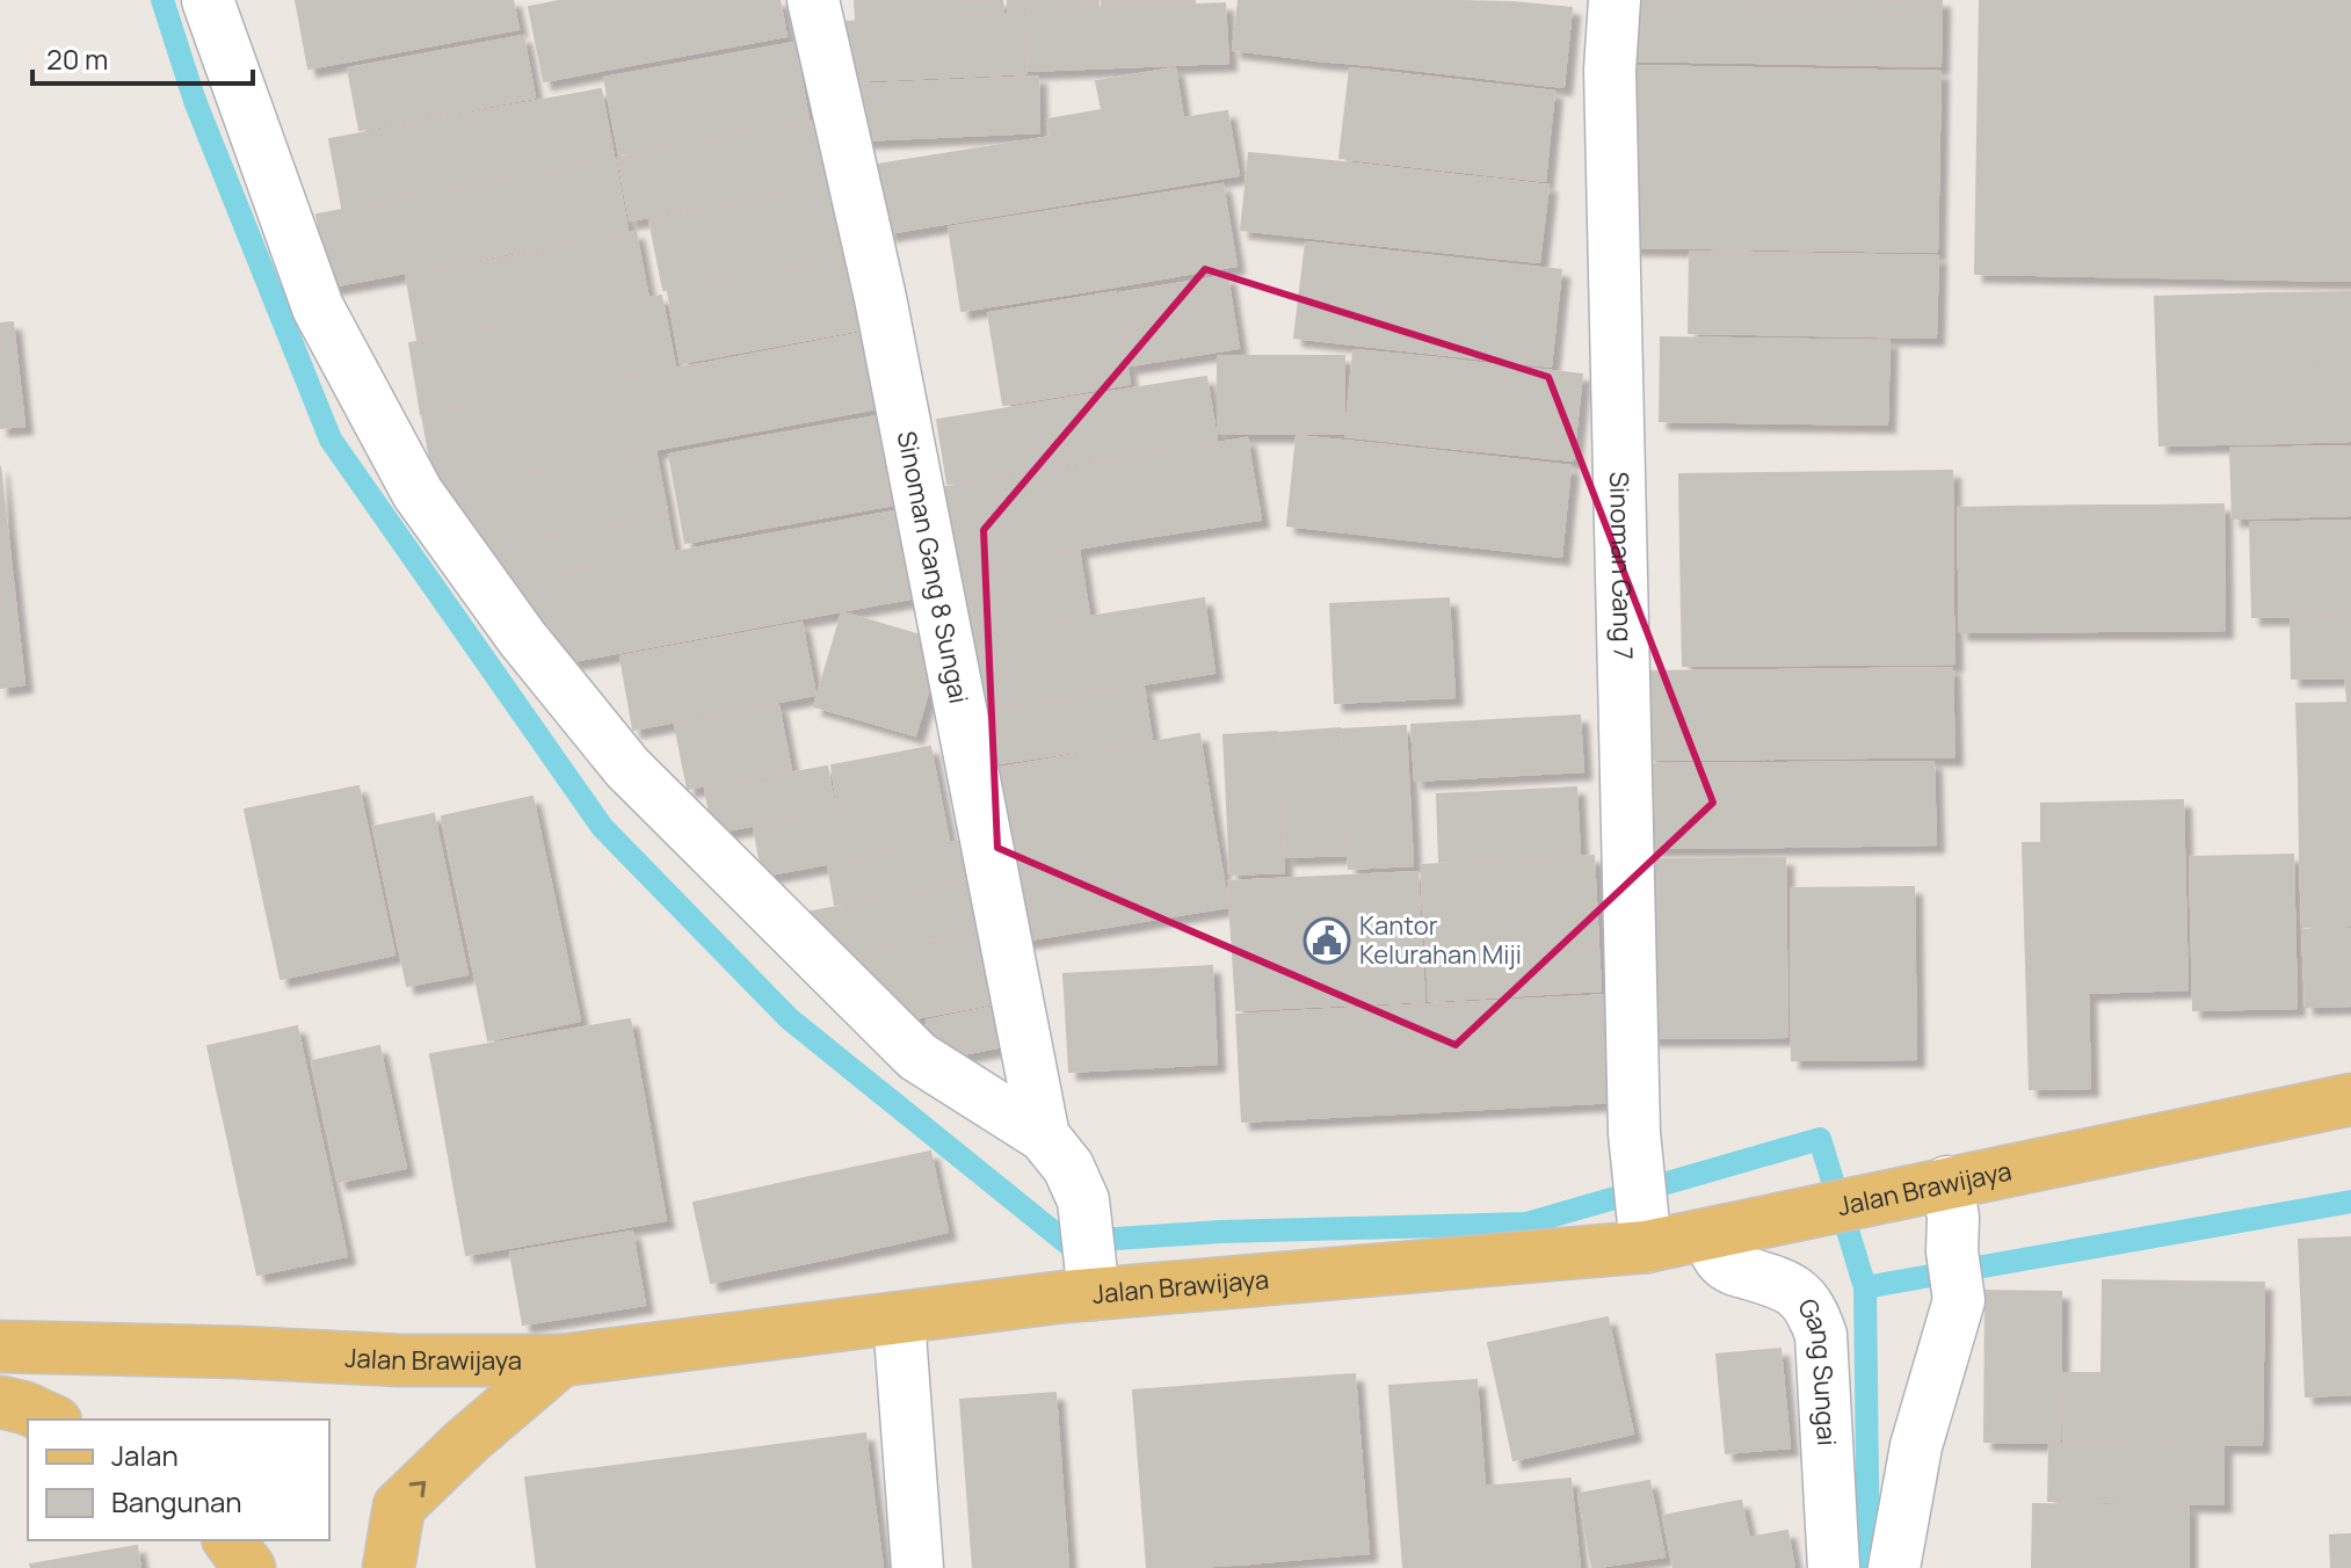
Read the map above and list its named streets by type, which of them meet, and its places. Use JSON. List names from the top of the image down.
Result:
{
  "streets": {
    "main road": ["Jalan Brawijaya"],
    "street": ["Sinoman Gang 8 Sungai", "Sinoman Gang 7", "Gang Sungai"]
  },
  "crossings": [
    ["Sinoman Gang 7", "Jalan Brawijaya"],
    ["Jalan Brawijaya", "Gang Sungai"]
  ],
  "places": {
    "public building": ["Kantor Kelurahan Miji"]
  },
  "legend": ["Jalan", "Bangunan"],
  "scale_bar": "20 m"
}
